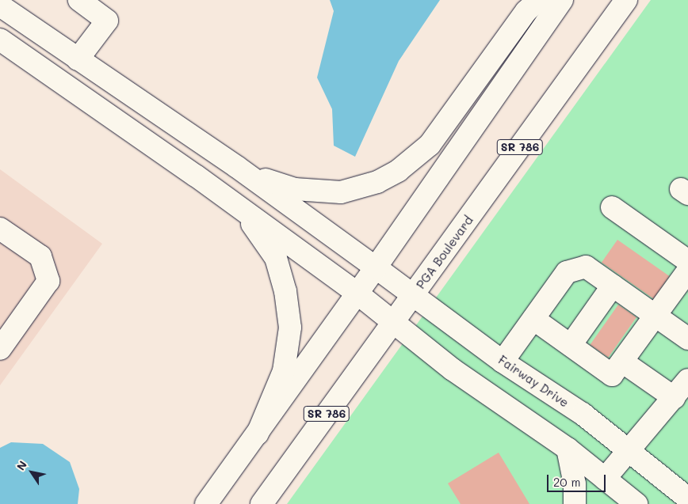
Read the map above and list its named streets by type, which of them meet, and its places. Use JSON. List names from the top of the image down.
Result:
{
  "streets": {
    "main road": ["SR 786", "PGA Boulevard", "Fairway Drive"]
  },
  "crossings": [
    ["PGA Boulevard", "Fairway Drive"]
  ],
  "scale_bar": "20 m",
  "north": "top left"
}
